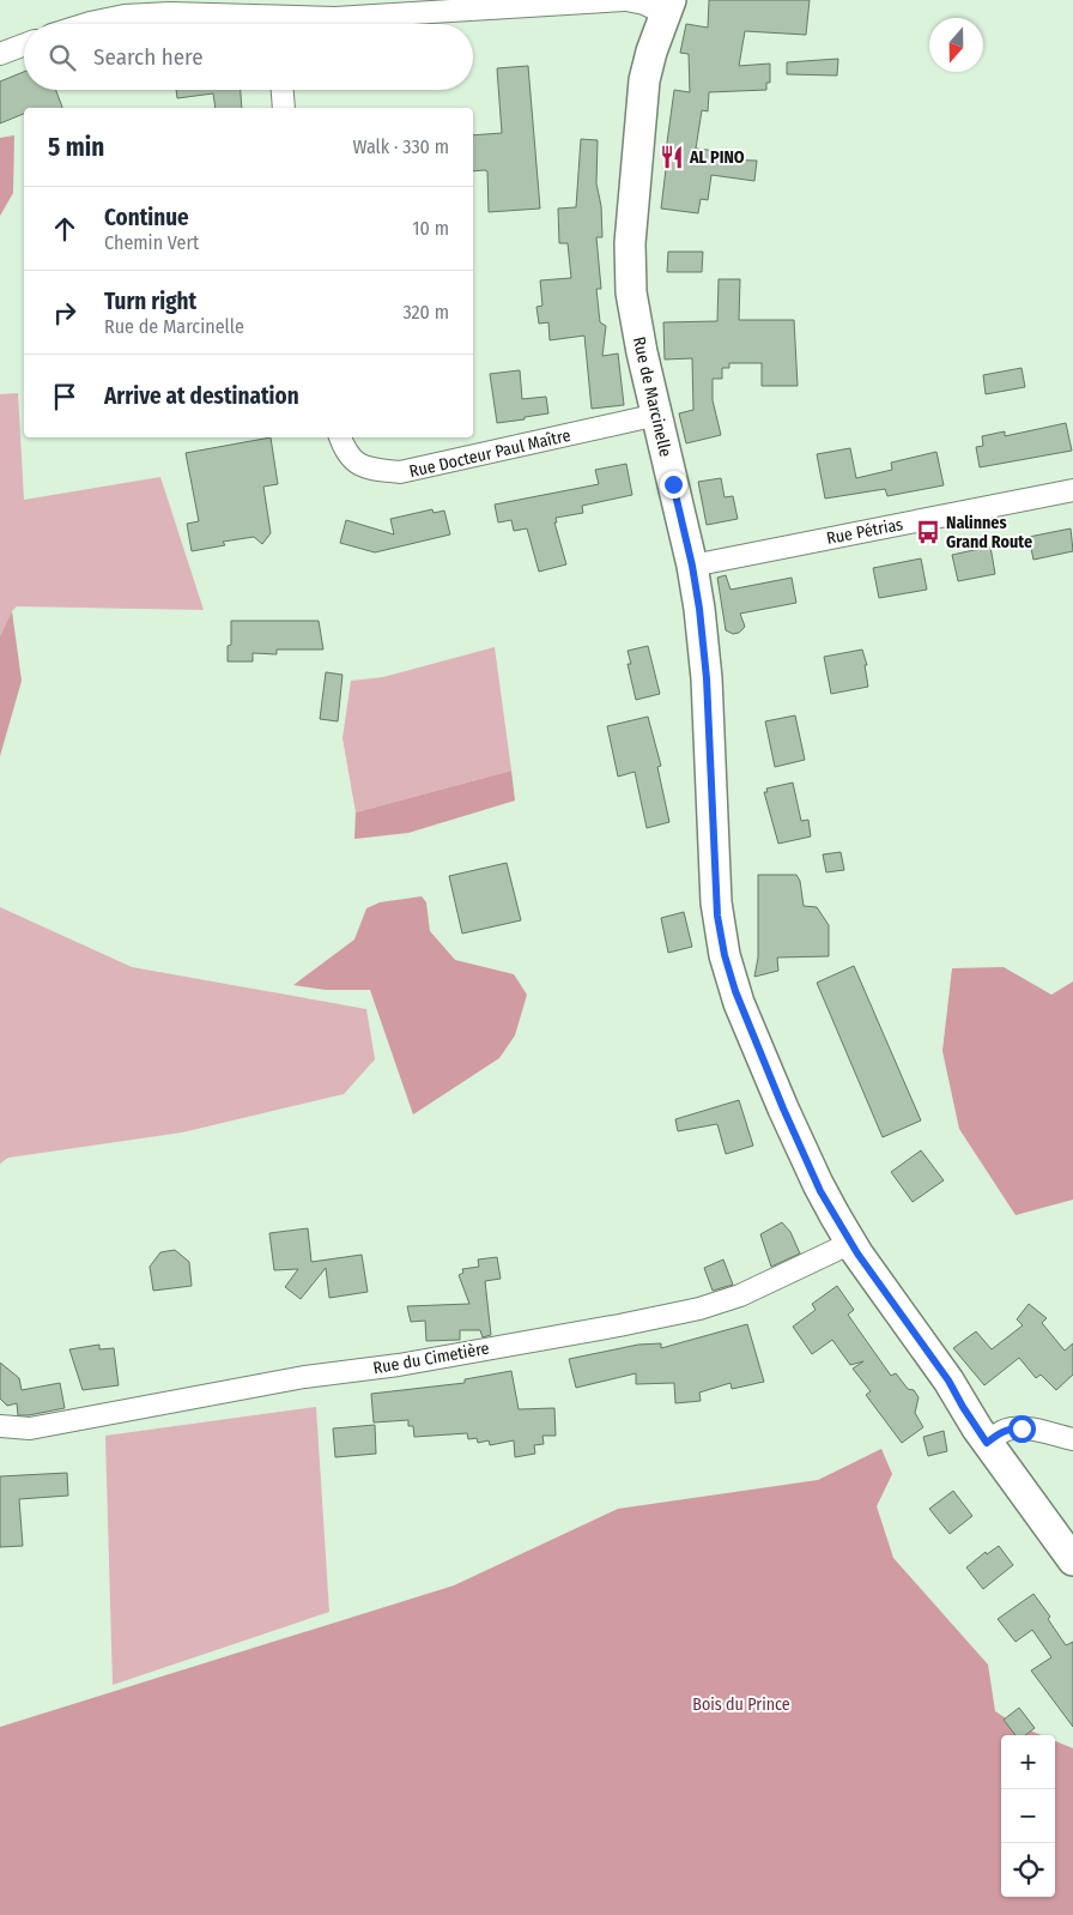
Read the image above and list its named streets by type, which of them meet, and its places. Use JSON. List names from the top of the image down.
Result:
{
  "streets": {
    "street": [
      "Rue de Marcinelle",
      "Rue Docteur Paul Maître",
      "Rue Pétrias",
      "Rue du Cimetière"
    ]
  },
  "crossings": [
    ["Rue de Marcinelle", "Rue Docteur Paul Maître"],
    ["Rue de Marcinelle", "Rue Pétrias"],
    ["Rue de Marcinelle", "Rue du Cimetière"]
  ],
  "parks": ["Bois du Prince"],
  "places": {
    "restaurant": ["AL PINO"],
    "bus stop": ["Nalinnes Grand Route"]
  },
  "north": "bottom",
  "page": {
    "search": "Search here",
    "heading": ["5 min", "Walk · 330 m"],
    "list": [
      ["Continue", "Chemin Vert", "10 m"],
      ["Turn right", "Rue de Marcinelle", "320 m"],
      "Arrive at destination"
    ],
    "map_buttons": ["+", "−"]
  }
}
